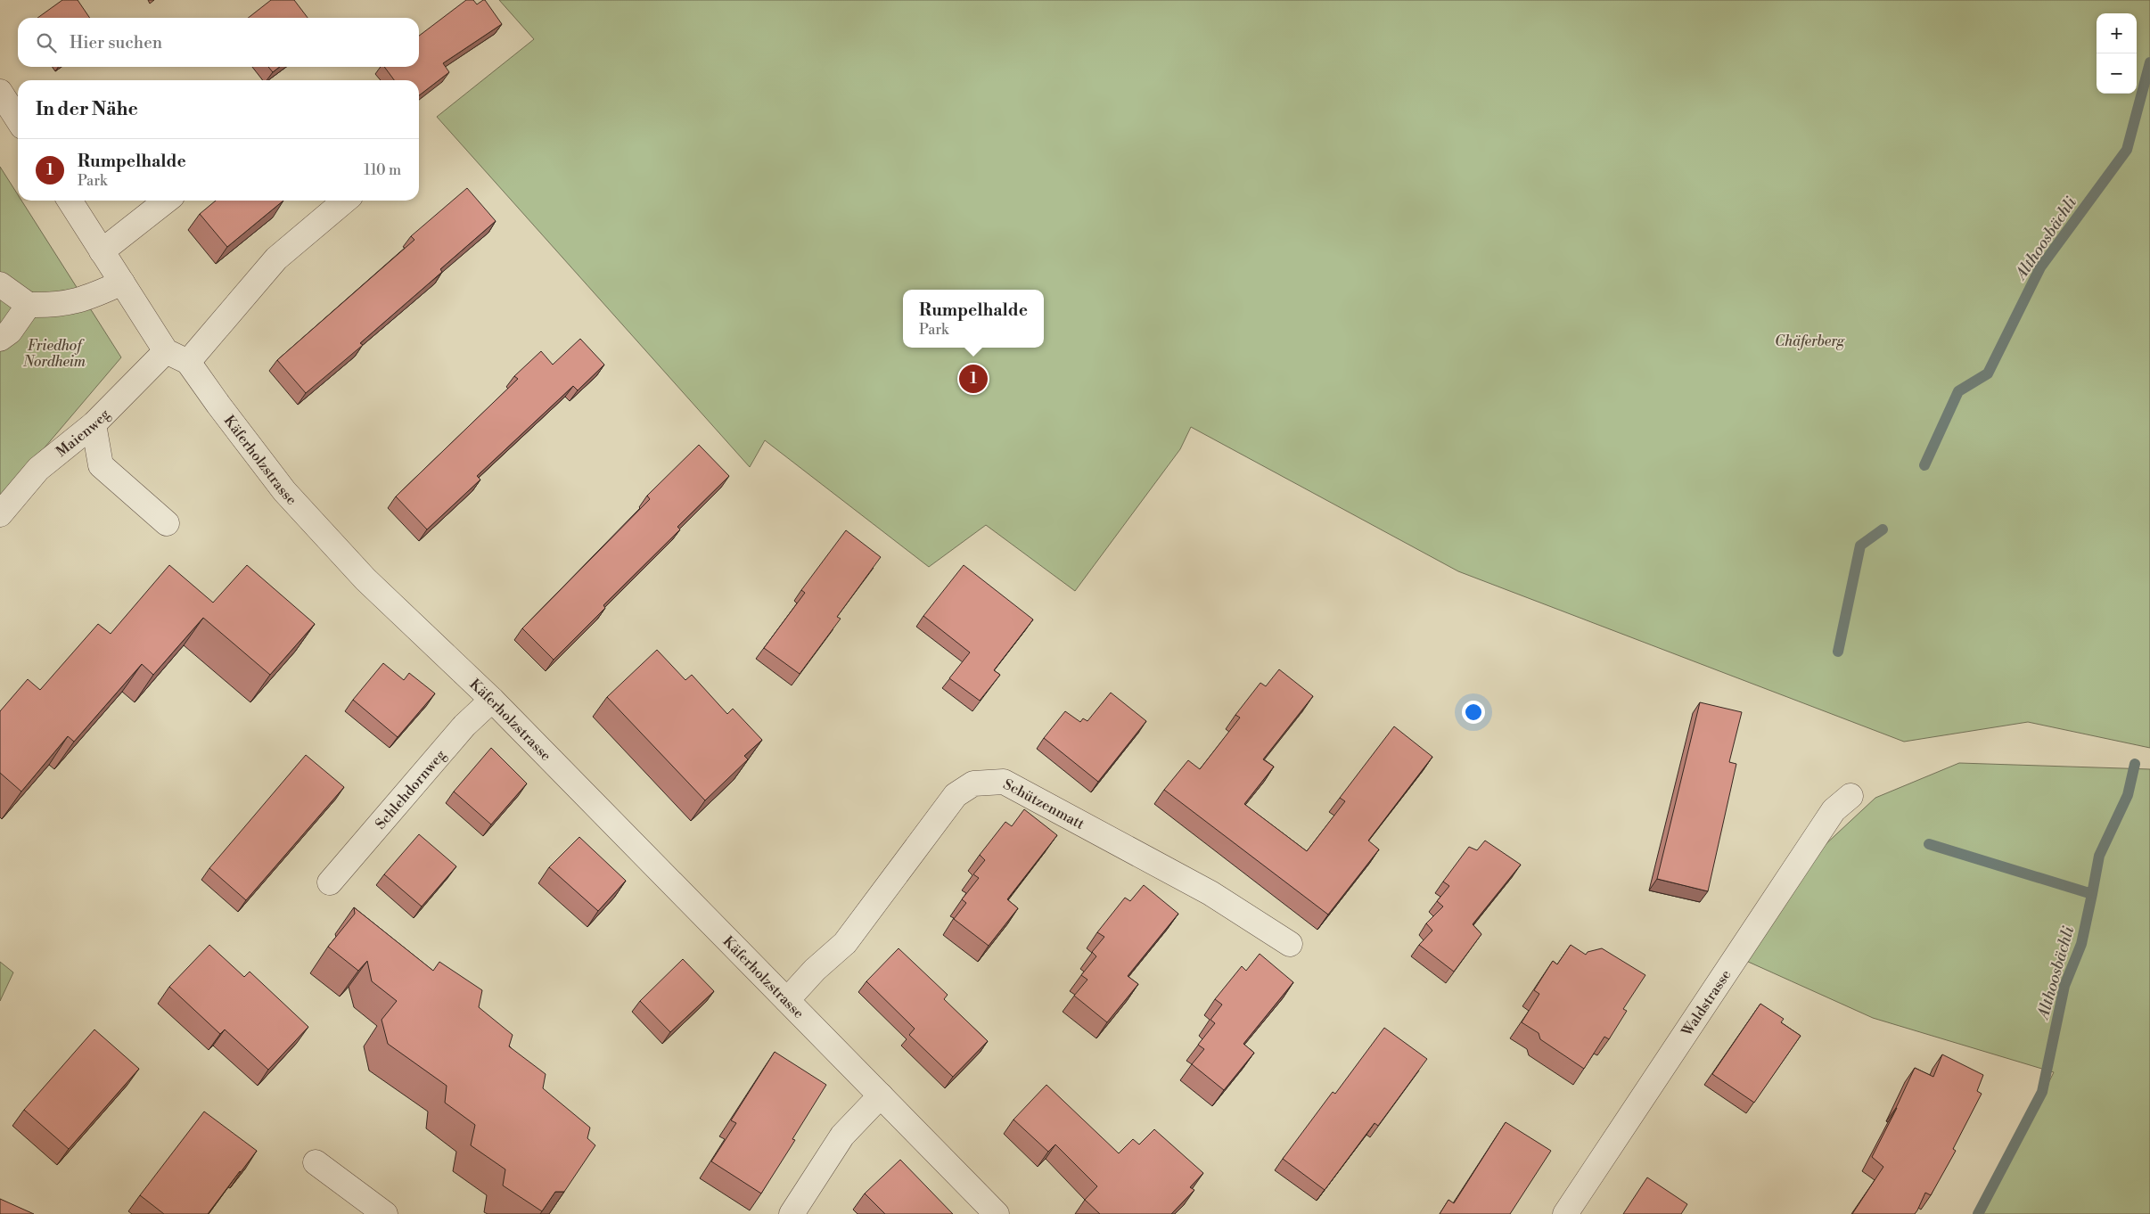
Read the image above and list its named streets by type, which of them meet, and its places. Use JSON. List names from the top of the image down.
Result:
{
  "streets": {
    "street": [
      "Maienweg",
      "Käferholzstrasse",
      "Schlehdornweg",
      "Schützenmatt",
      "Waldstrasse"
    ]
  },
  "crossings": [
    ["Maienweg", "Käferholzstrasse"],
    ["Käferholzstrasse", "Schlehdornweg"],
    ["Käferholzstrasse", "Schützenmatt"]
  ],
  "water": ["Althoosbächli"],
  "parks": ["Chäferberg", "Friedhof Nordheim"],
  "page": {
    "map_buttons": ["+", "−"],
    "search": "Hier suchen",
    "heading": "In der Nähe",
    "list": [
      {
        "mark": "1",
        "name": "Rumpelhalde",
        "note": "Park",
        "value": "110 m"
      }
    ],
    "popup": ["Rumpelhalde", "Park"],
    "pins": "1"
  }
}
